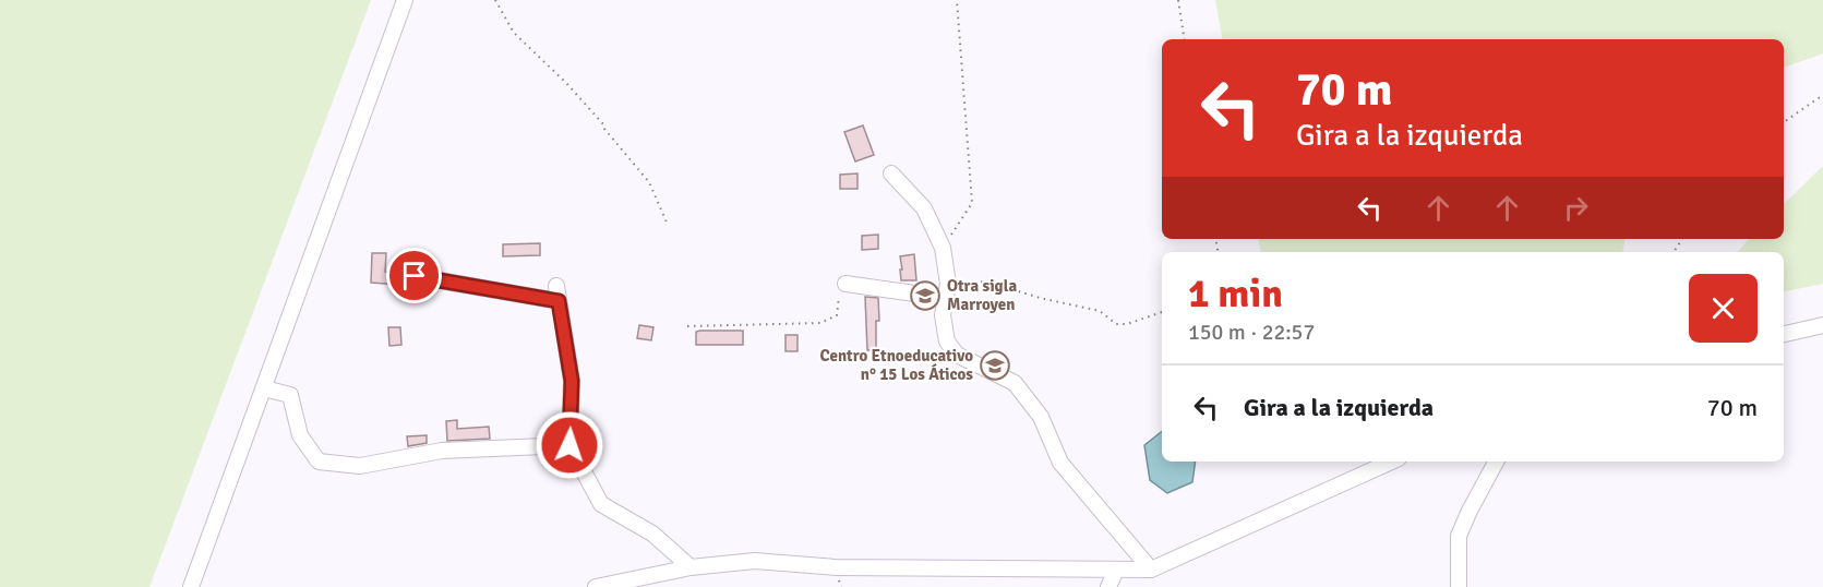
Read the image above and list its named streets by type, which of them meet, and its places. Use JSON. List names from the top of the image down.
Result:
{
  "places": {
    "school or university": ["Otra sigla Marroyen", "Centro Etnoeducativo n° 15 Los Áticos"]
  },
  "page": {
    "turn": ["70 m", "Gira a la izquierda"],
    "heading": ["1 min", "150 m · 22:57"],
    "list": [
      {
        "name": "Gira a la izquierda",
        "value": "70 m"
      }
    ]
  }
}
